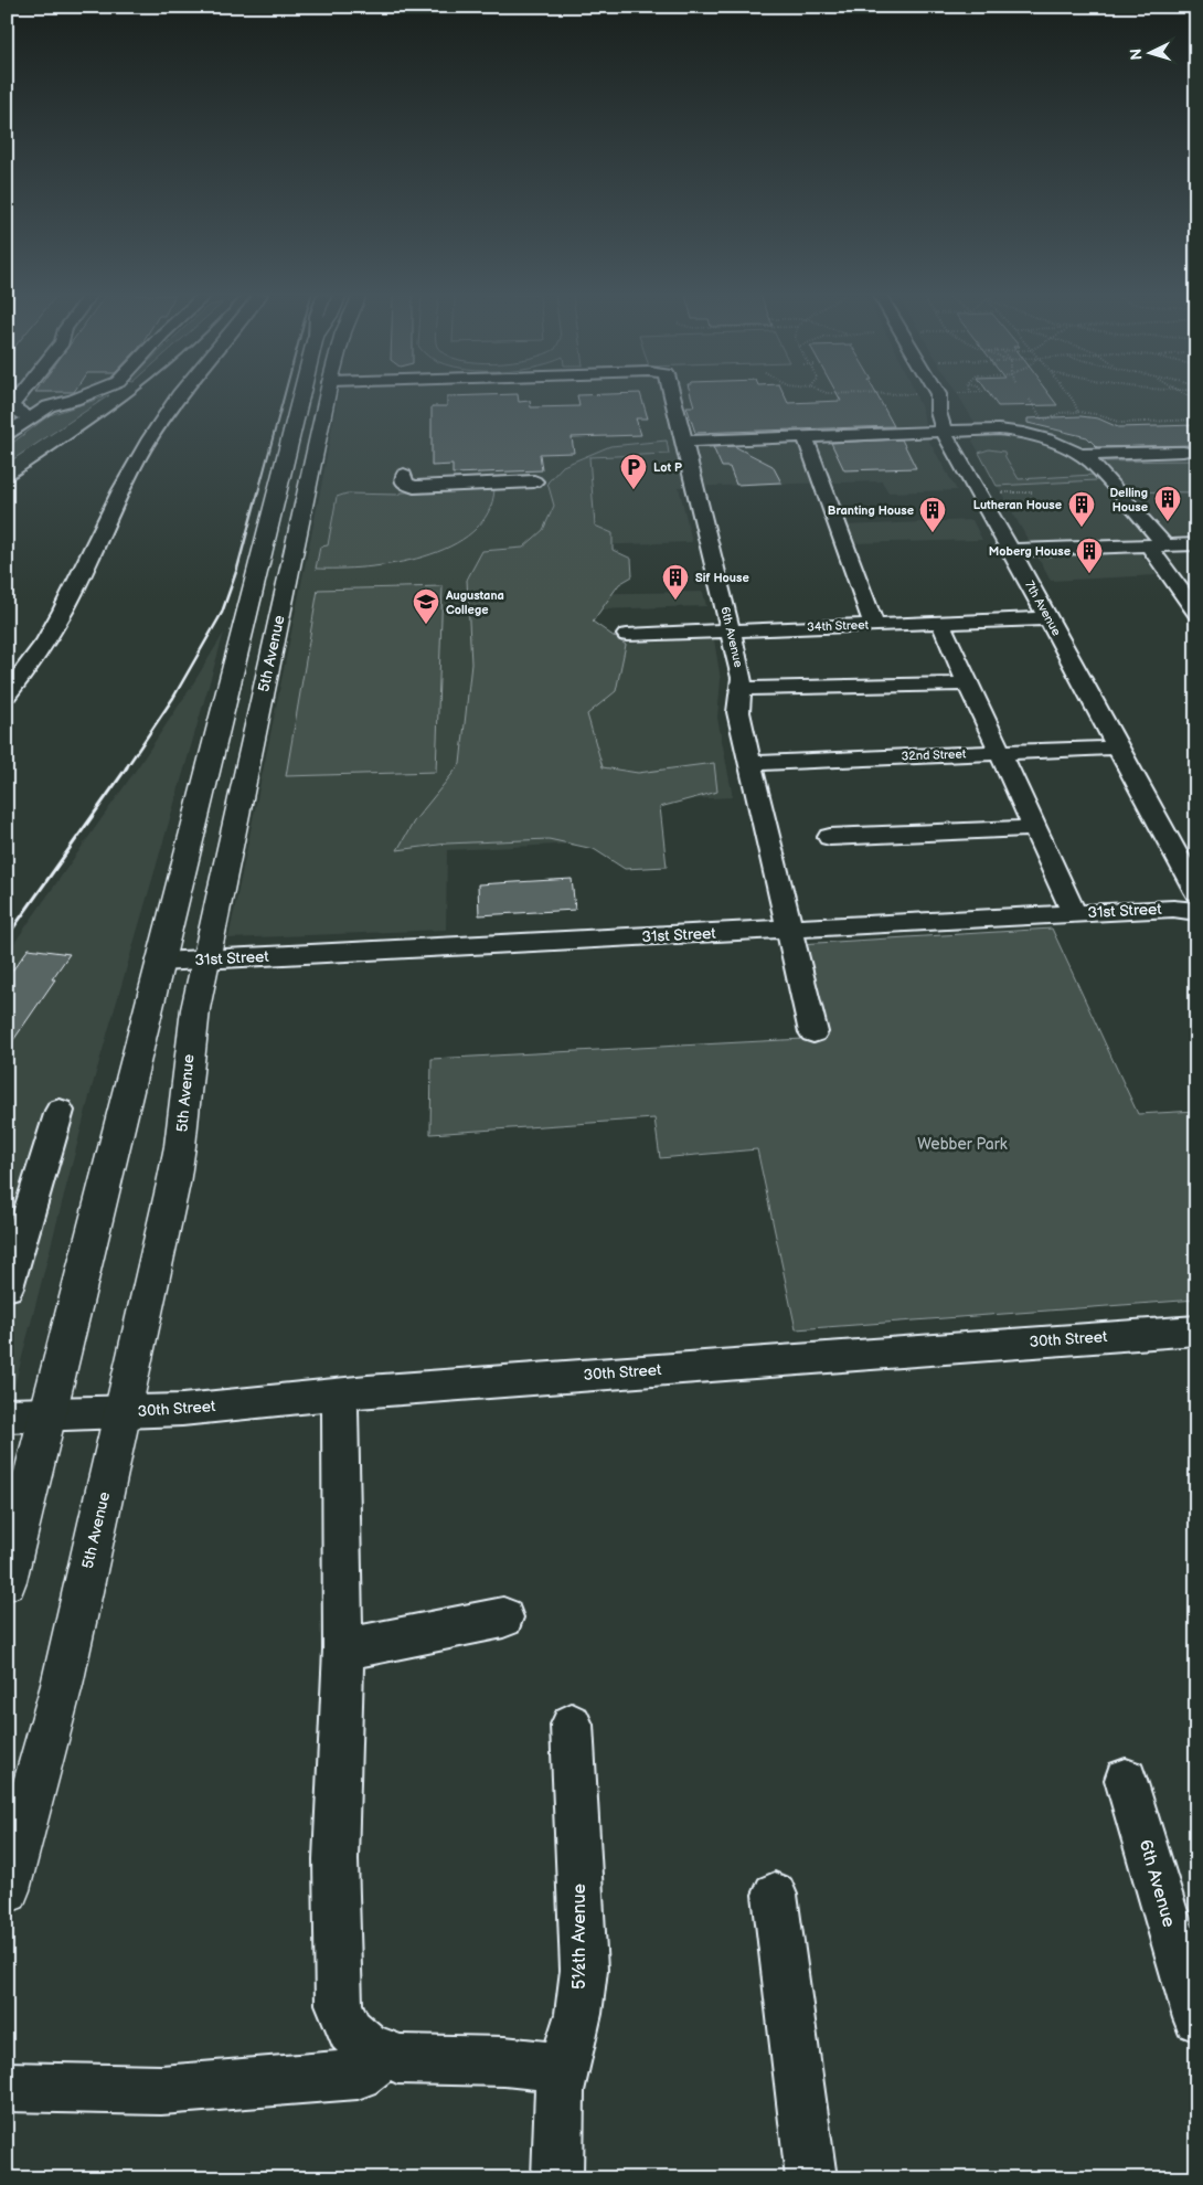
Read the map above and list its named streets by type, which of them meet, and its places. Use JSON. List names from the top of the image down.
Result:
{
  "streets": {
    "main road": ["5th Avenue"],
    "street": [
      "7th Avenue",
      "34th Street",
      "6th Avenue",
      "32nd Street",
      "31st Street",
      "30th Street",
      "5½th Avenue"
    ]
  },
  "crossings": [
    ["7th Avenue", "34th Street"],
    ["7th Avenue", "32nd Street"],
    ["34th Street", "6th Avenue"],
    ["6th Avenue", "32nd Street"],
    ["6th Avenue", "31st Street"],
    ["5th Avenue", "31st Street"],
    ["5th Avenue", "30th Street"]
  ],
  "parks": ["Webber Park"],
  "places": {
    "parking": ["Lot P"],
    "building": [
      "Delling House",
      "Lutheran House",
      "Branting House",
      "Moberg House",
      "Sif House"
    ],
    "school or university": ["Augustana College"]
  },
  "north": "left"
}
